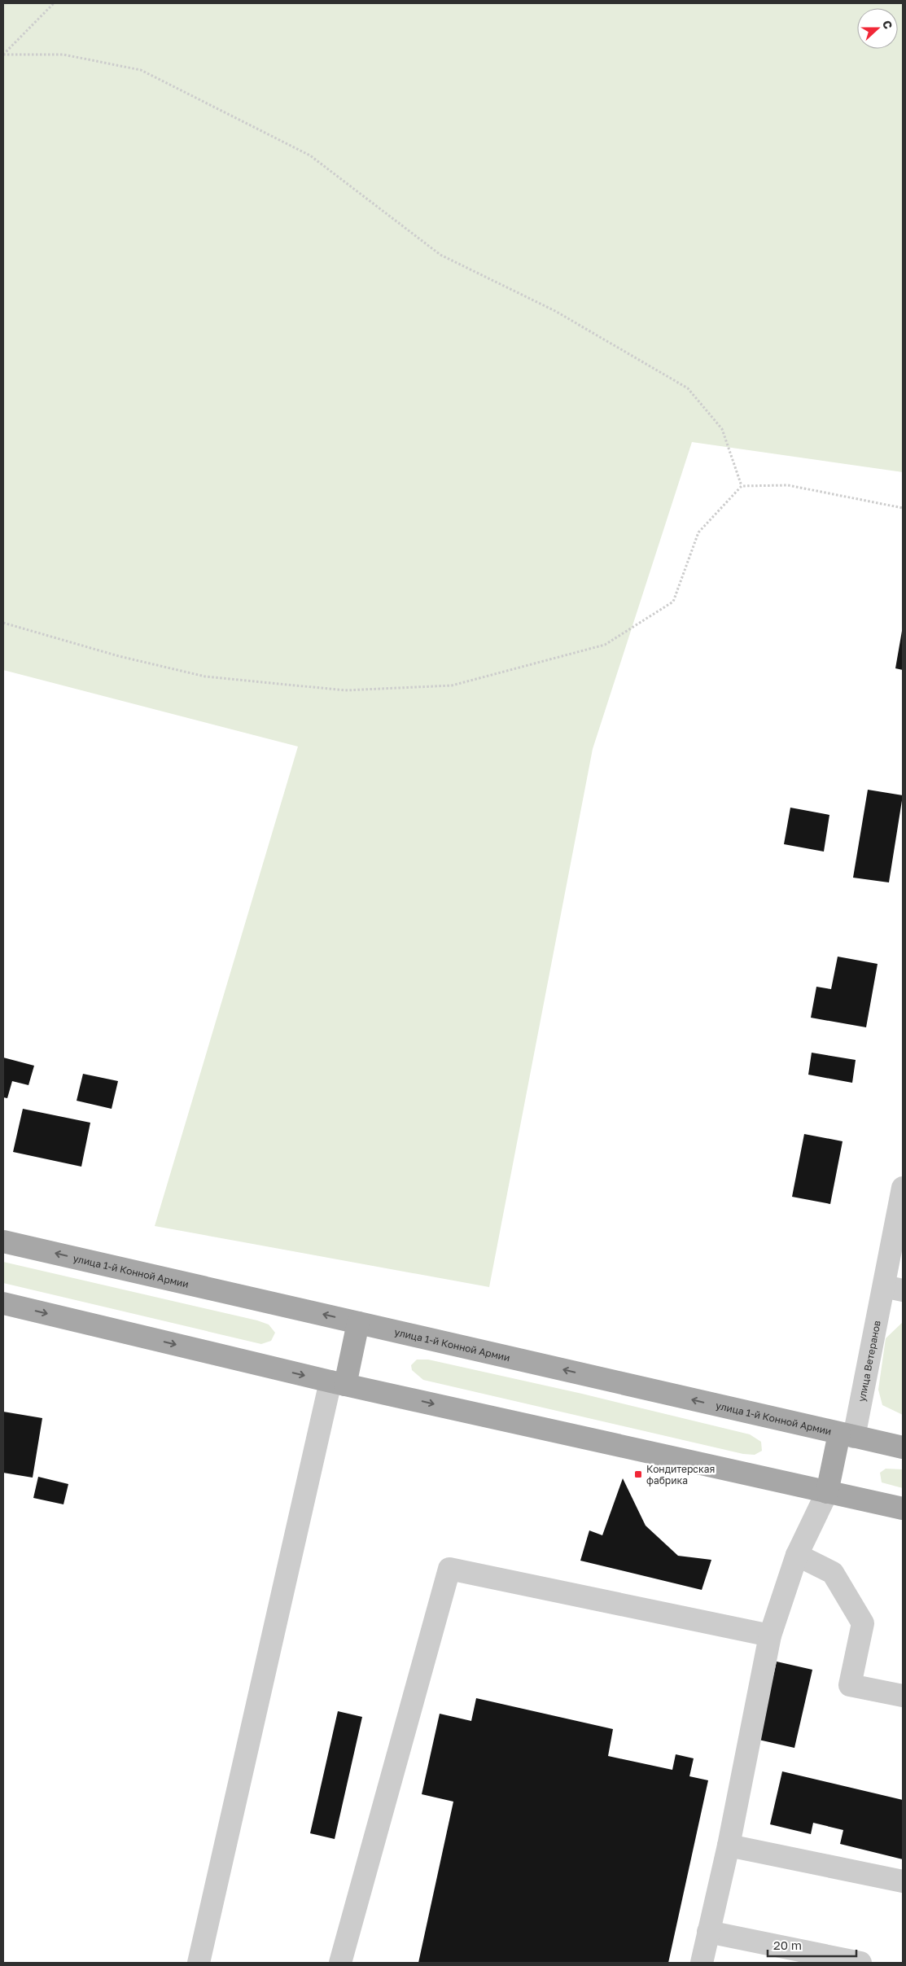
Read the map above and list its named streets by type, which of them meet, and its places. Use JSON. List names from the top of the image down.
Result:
{
  "streets": {
    "main road": ["улица 1-й Конной Армии"],
    "street": ["улица Ветеранов"]
  },
  "crossings": [
    ["улица 1-й Конной Армии", "улица Ветеранов"]
  ],
  "places": {
    "transit": ["Кондитерская фабрика"]
  },
  "scale_bar": "20 m",
  "north": "right"
}
